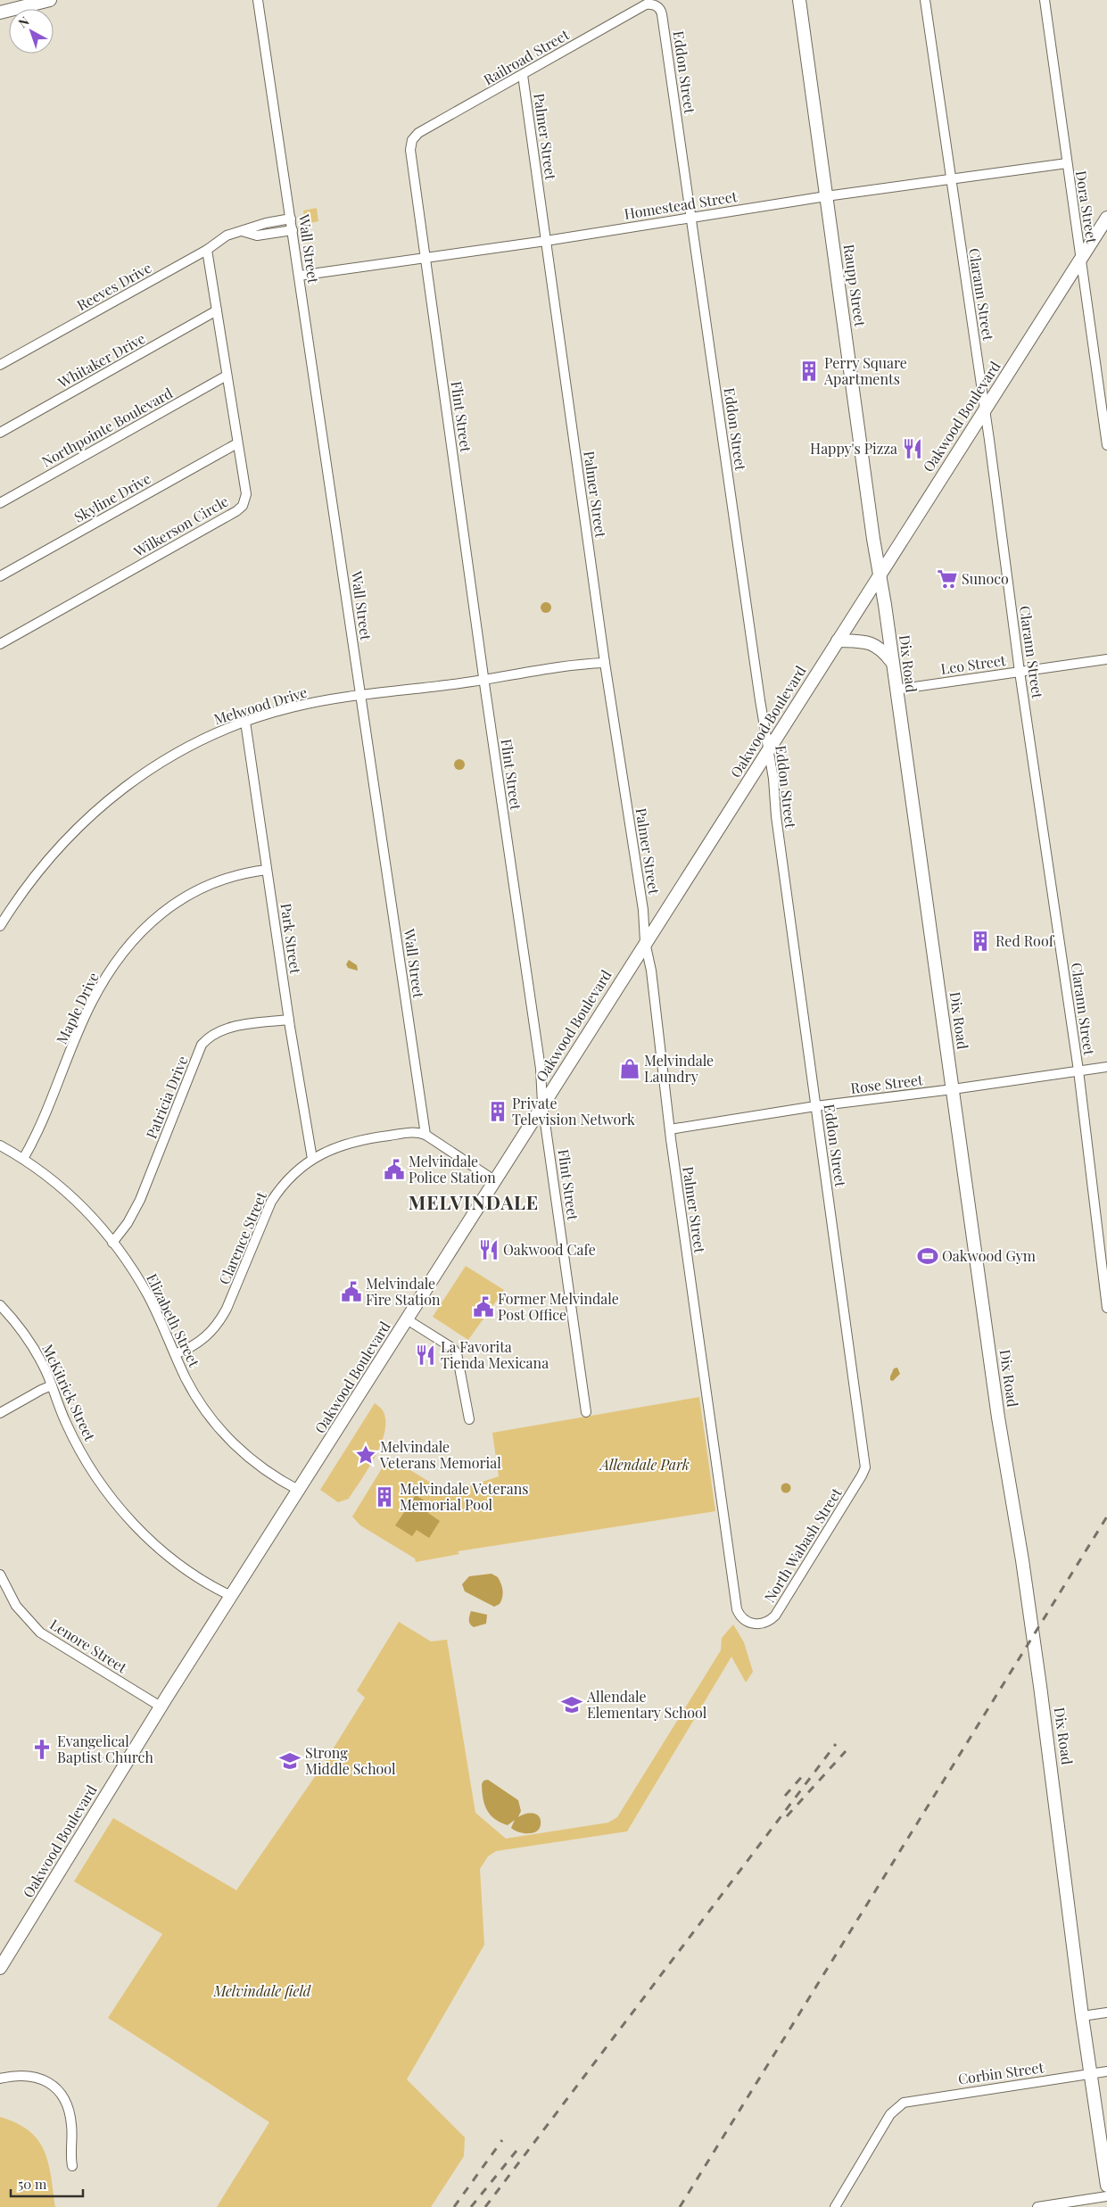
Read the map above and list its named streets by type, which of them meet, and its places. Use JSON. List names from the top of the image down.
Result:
{
  "streets": {
    "main road": ["Raupp Street", "Oakwood Boulevard", "Dix Road"],
    "street": [
      "Railroad Street",
      "Eddon Street",
      "Palmer Street",
      "Homestead Street",
      "Dora Street",
      "Wall Street",
      "Reeves Drive",
      "Clarann Street",
      "Whitaker Drive",
      "Flint Street",
      "Northpointe Boulevard",
      "Skyline Drive",
      "Wilkerson Circle",
      "Leo Street",
      "Melwood Drive",
      "Park Street",
      "Maple Drive",
      "Rose Street",
      "Patricia Drive",
      "Clarence Street",
      "Elizabeth Street",
      "McKitrick Street",
      "North Wabash Street",
      "Lenore Street",
      "Corbin Street"
    ]
  },
  "crossings": [
    ["Railroad Street", "Eddon Street"],
    ["Railroad Street", "Palmer Street"],
    ["Railroad Street", "Flint Street"],
    ["Eddon Street", "Homestead Street"],
    ["Eddon Street", "Oakwood Boulevard"],
    ["Eddon Street", "Rose Street"],
    ["Eddon Street", "North Wabash Street"],
    ["Palmer Street", "Homestead Street"],
    ["Palmer Street", "Oakwood Boulevard"],
    ["Palmer Street", "Melwood Drive"],
    ["Palmer Street", "Rose Street"],
    ["Palmer Street", "North Wabash Street"],
    ["Homestead Street", "Dora Street"],
    ["Homestead Street", "Wall Street"],
    ["Homestead Street", "Raupp Street"],
    ["Homestead Street", "Clarann Street"],
    ["Homestead Street", "Flint Street"],
    ["Dora Street", "Oakwood Boulevard"],
    ["Wall Street", "Reeves Drive"],
    ["Wall Street", "Melwood Drive"],
    ["Wall Street", "Clarence Street"],
    ["Raupp Street", "Oakwood Boulevard"],
    ["Raupp Street", "Dix Road"],
    ["Reeves Drive", "Wilkerson Circle"],
    ["Clarann Street", "Oakwood Boulevard"],
    ["Clarann Street", "Leo Street"],
    ["Clarann Street", "Rose Street"],
    ["Whitaker Drive", "Wilkerson Circle"],
    ["Flint Street", "Oakwood Boulevard"],
    ["Flint Street", "Melwood Drive"],
    ["Oakwood Boulevard", "Dix Road"],
    ["Oakwood Boulevard", "Elizabeth Street"],
    ["Oakwood Boulevard", "McKitrick Street"],
    ["Oakwood Boulevard", "Lenore Street"],
    ["Northpointe Boulevard", "Wilkerson Circle"],
    ["Skyline Drive", "Wilkerson Circle"],
    ["Dix Road", "Leo Street"],
    ["Dix Road", "Rose Street"],
    ["Dix Road", "Corbin Street"],
    ["Melwood Drive", "Park Street"],
    ["Park Street", "Maple Drive"],
    ["Park Street", "Patricia Drive"],
    ["Park Street", "Clarence Street"],
    ["Maple Drive", "Elizabeth Street"],
    ["Patricia Drive", "Elizabeth Street"],
    ["Clarence Street", "Elizabeth Street"]
  ],
  "districts": ["MELVINDALE"],
  "parks": ["Allendale Park", "Melvindale field"],
  "places": {
    "building": [
      "Perry Square Apartments",
      "Red Roof",
      "Private Television Network",
      "Melvindale Veterans Memorial Pool"
    ],
    "restaurant": ["Happy's Pizza", "Oakwood Cafe", "La Favorita Tienda Mexicana"],
    "supermarket": ["Sunoco"],
    "shop": ["Melvindale Laundry"],
    "public building": ["Melvindale Police Station", "Melvindale Fire Station", "Former Melvindale Post Office"],
    "sports": ["Oakwood Gym"],
    "place": ["Melvindale Veterans Memorial"],
    "school or university": ["Allendale Elementary School", "Strong Middle School"],
    "church": ["Evangelical Baptist Church"]
  },
  "scale_bar": "50 m",
  "north": "top left"
}
